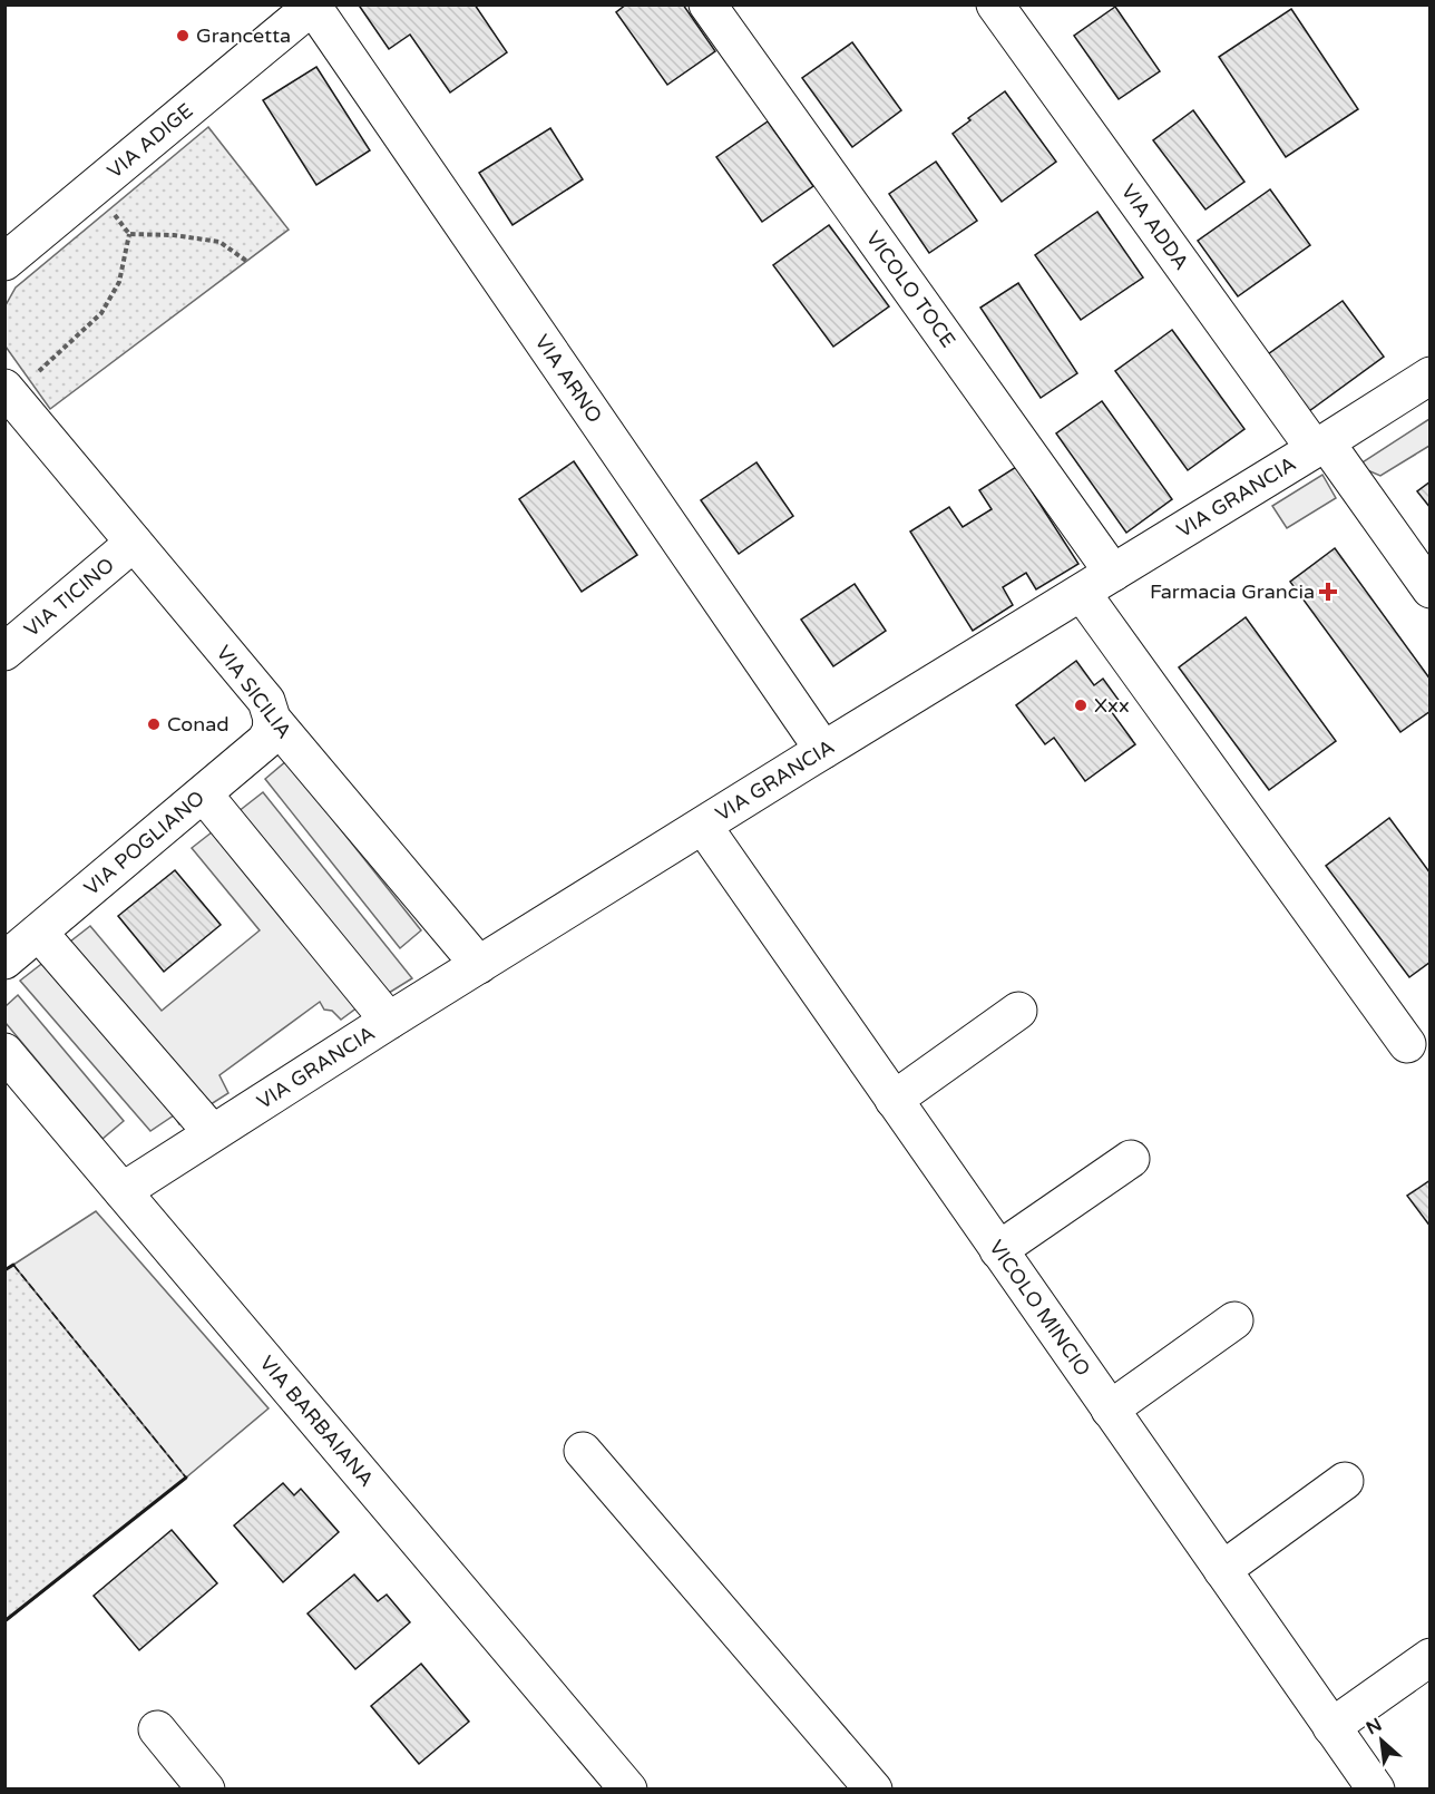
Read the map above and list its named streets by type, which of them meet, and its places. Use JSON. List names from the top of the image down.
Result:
{
  "streets": {
    "street": [
      "VIA ADIGE",
      "VIA ADDA",
      "VICOLO TOCE",
      "VIA ARNO",
      "VIA GRANCIA",
      "VIA TICINO",
      "VIA SICILIA",
      "VIA POGLIANO",
      "VICOLO MINCIO",
      "VIA BARBAIANA"
    ]
  },
  "crossings": [
    ["VIA ADIGE", "VIA ARNO"],
    ["VIA ADDA", "VIA GRANCIA"],
    ["VICOLO TOCE", "VIA GRANCIA"],
    ["VIA ARNO", "VIA GRANCIA"],
    ["VIA GRANCIA", "VIA SICILIA"],
    ["VIA GRANCIA", "VICOLO MINCIO"],
    ["VIA GRANCIA", "VIA BARBAIANA"],
    ["VIA TICINO", "VIA SICILIA"],
    ["VIA SICILIA", "VIA POGLIANO"]
  ],
  "places": {
    "other": ["Grancetta", "Xxx", "Conad"],
    "health": ["Farmacia Grancia"]
  },
  "north": "top left"
}
